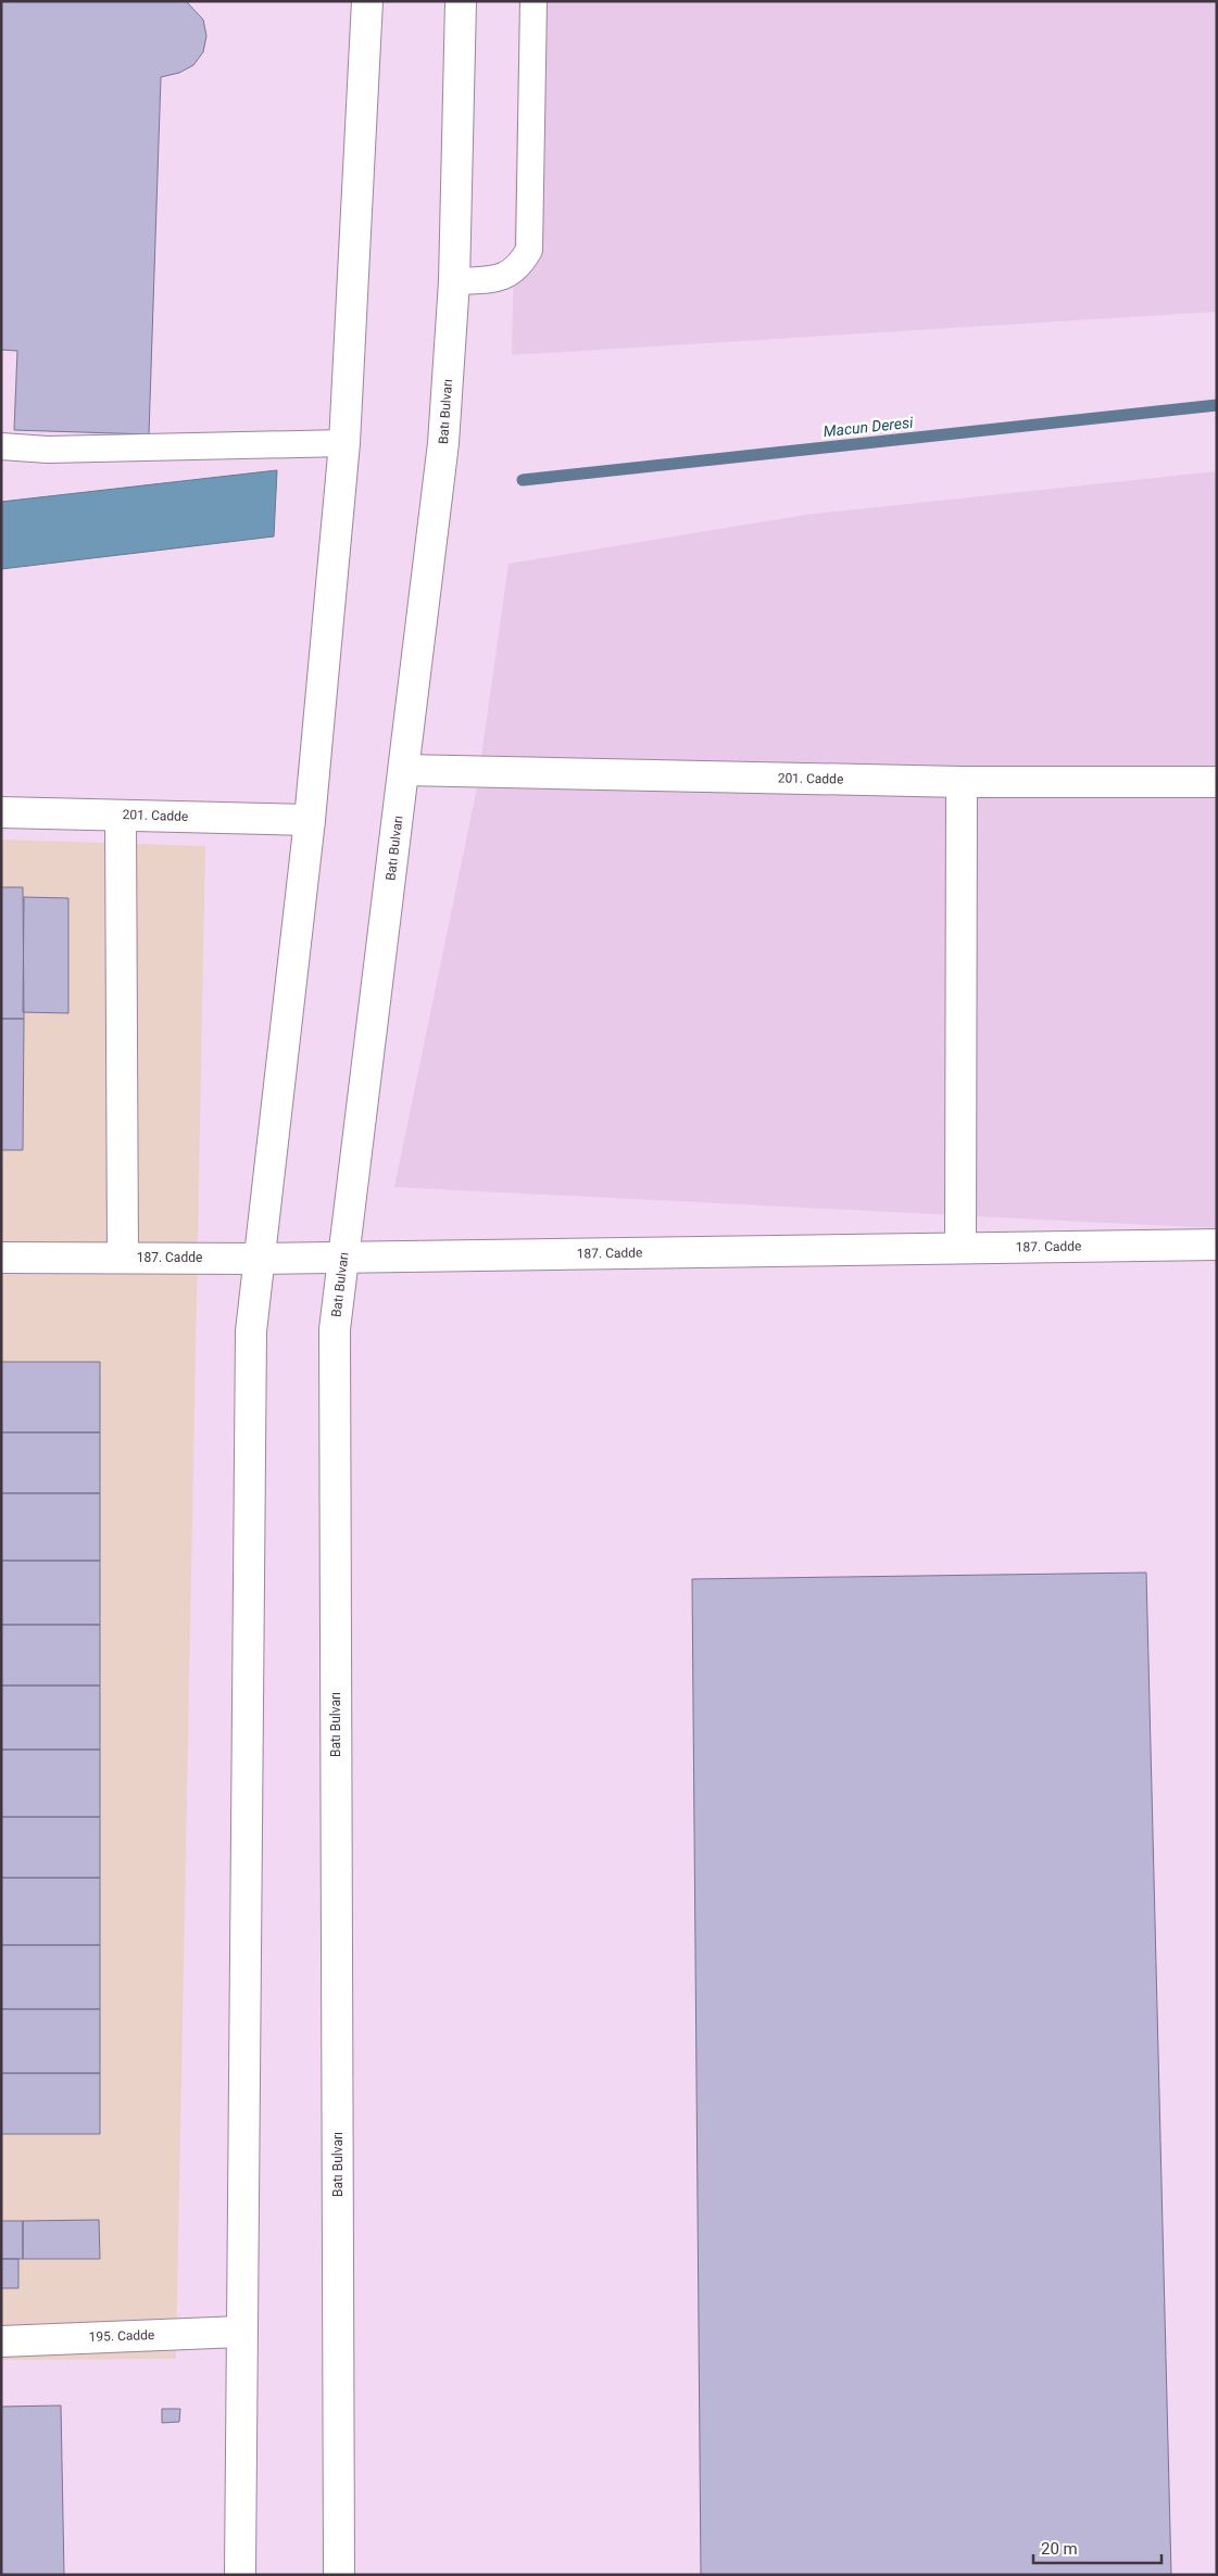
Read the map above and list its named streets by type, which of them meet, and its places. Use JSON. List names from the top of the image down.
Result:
{
  "streets": {
    "main road": [
      "Batı Bulvarı",
      "201. Cadde",
      "187. Cadde",
      "195. Cadde"
    ]
  },
  "crossings": [
    ["Batı Bulvarı", "201. Cadde"],
    ["Batı Bulvarı", "187. Cadde"]
  ],
  "water": ["Macun Deresi"],
  "scale_bar": "20 m"
}
